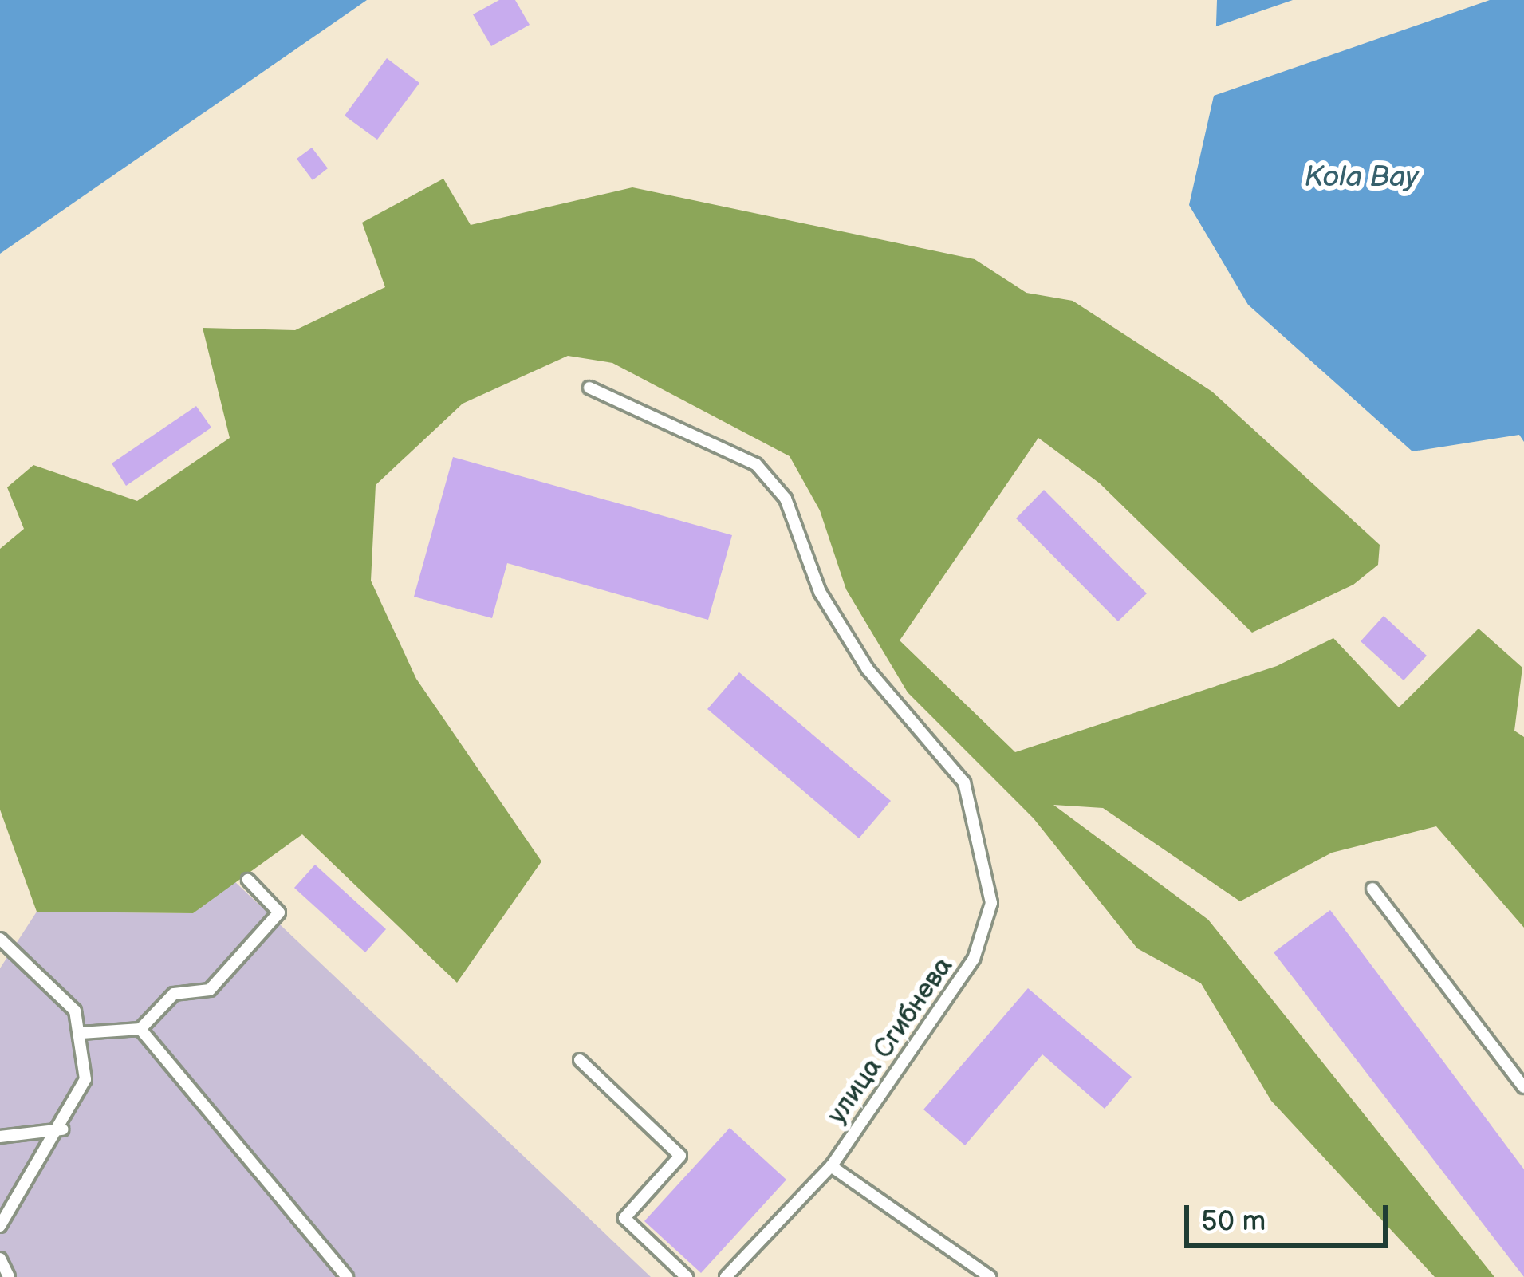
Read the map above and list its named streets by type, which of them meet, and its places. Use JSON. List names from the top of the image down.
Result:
{
  "streets": {
    "lane": ["улица Сгибнева"]
  },
  "water": ["Kola Bay"],
  "scale_bar": "50 m"
}
